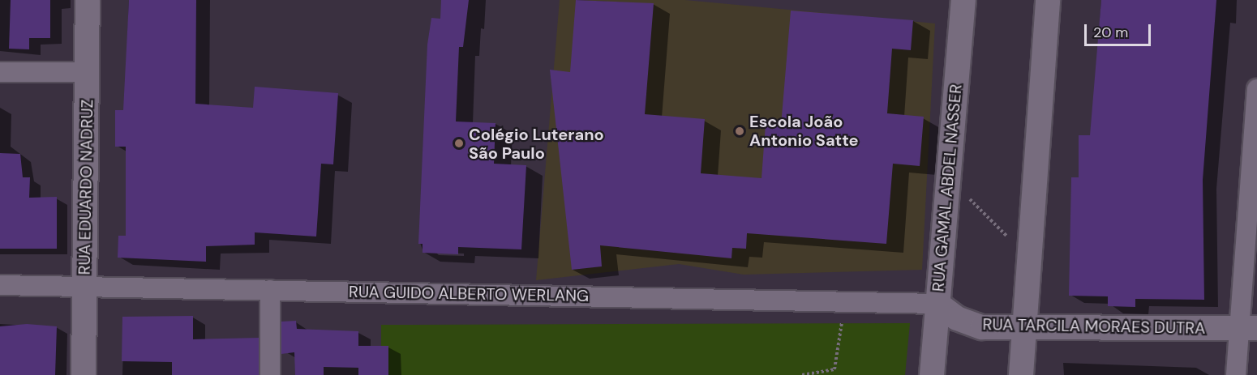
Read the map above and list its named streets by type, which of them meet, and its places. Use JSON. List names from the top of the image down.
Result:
{
  "streets": {
    "street": [
      "RUA EDUARDO NADRUZ",
      "RUA GAMAL ABDEL NASSER",
      "RUA GUIDO ALBERTO WERLANG",
      "RUA TARCILA MORAES DUTRA"
    ]
  },
  "crossings": [
    ["RUA EDUARDO NADRUZ", "RUA GUIDO ALBERTO WERLANG"],
    ["RUA GAMAL ABDEL NASSER", "RUA GUIDO ALBERTO WERLANG"],
    ["RUA GAMAL ABDEL NASSER", "RUA TARCILA MORAES DUTRA"],
    ["RUA GUIDO ALBERTO WERLANG", "RUA TARCILA MORAES DUTRA"]
  ],
  "places": ["Escola João Antonio Satte", "Colégio Luterano São Paulo"],
  "scale_bar": "20 m"
}
